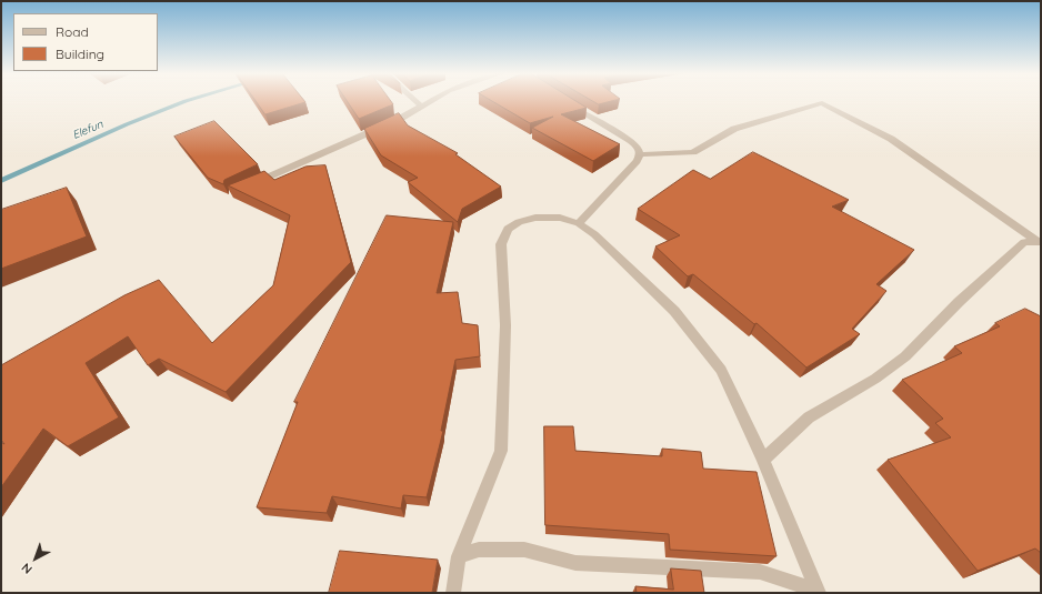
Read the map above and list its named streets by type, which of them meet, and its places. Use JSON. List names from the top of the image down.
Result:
{
  "water": ["Elefun"],
  "legend": ["Road", "Building"],
  "north": "bottom left"
}
